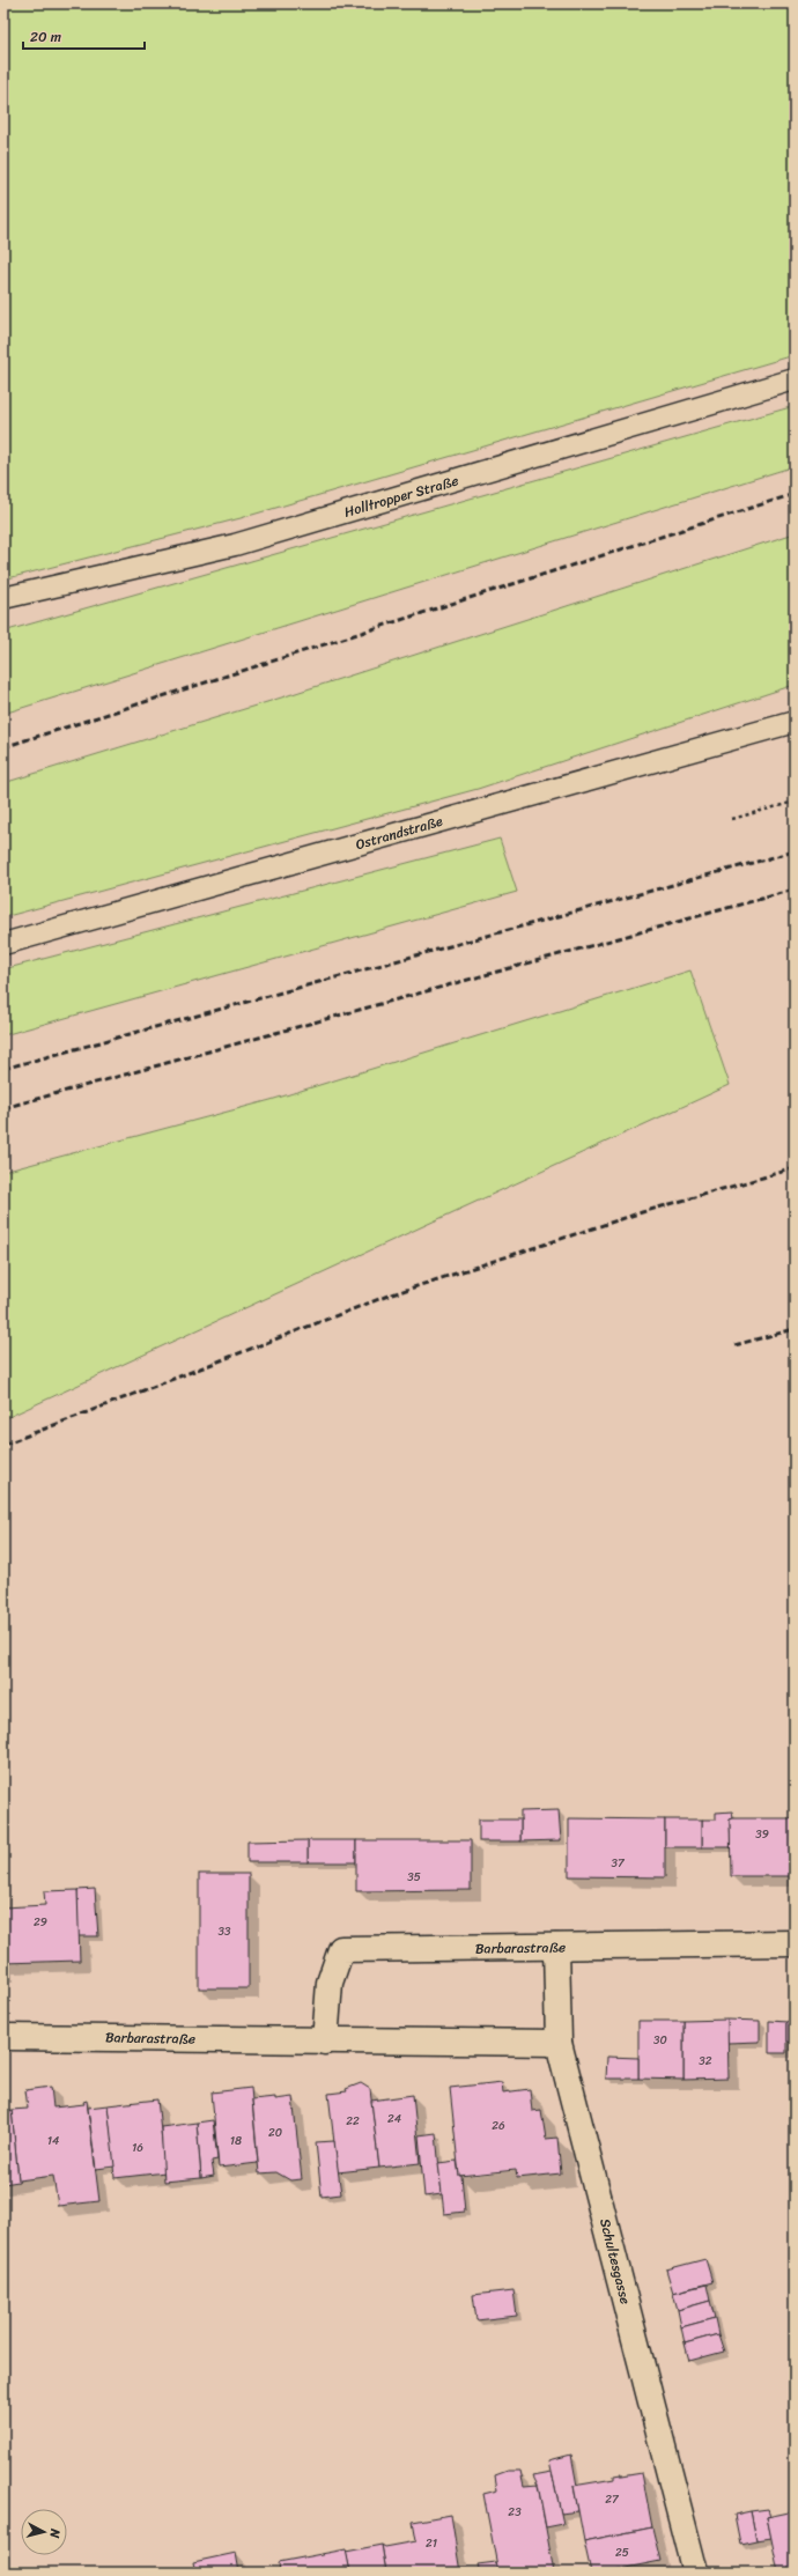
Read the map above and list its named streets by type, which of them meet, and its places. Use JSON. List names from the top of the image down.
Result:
{
  "streets": {
    "street": ["Barbarastraße", "Schultesgasse"],
    "lane": ["Holltropper Straße", "Ostrandstraße"]
  },
  "crossings": [
    ["Barbarastraße", "Schultesgasse"]
  ],
  "house_numbers": [
    "39",
    "37",
    "35",
    "29",
    "33",
    "30",
    "32",
    "24",
    "22",
    "26",
    "20",
    "14",
    "18",
    "16",
    "27",
    "23",
    "21",
    "25"
  ],
  "scale_bar": "20 m",
  "north": "right"
}
